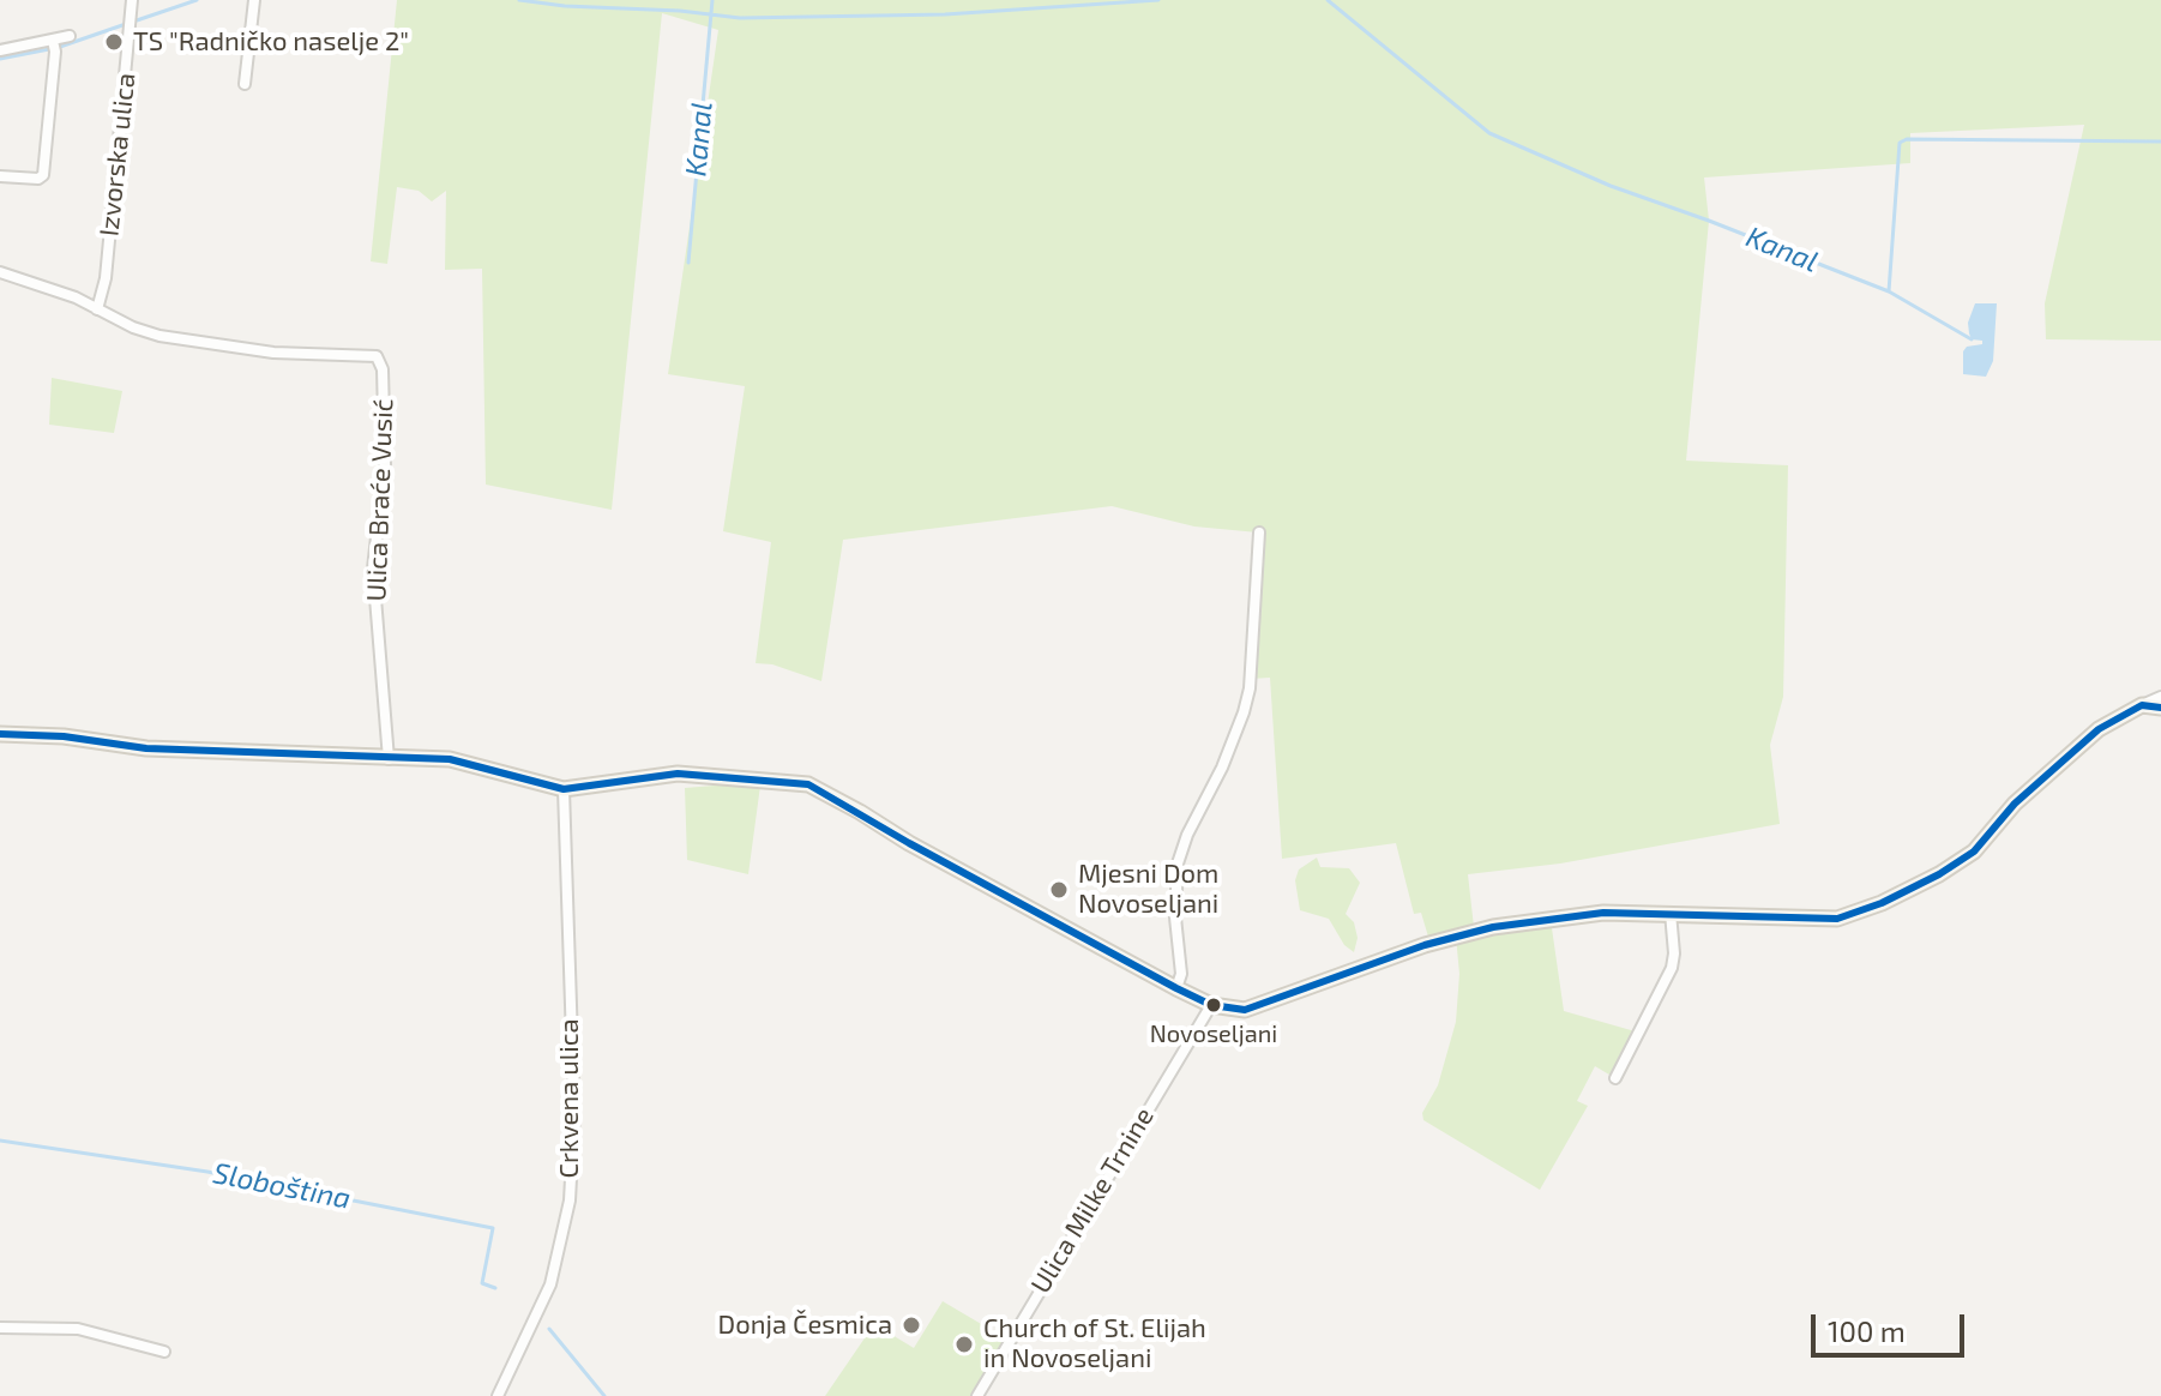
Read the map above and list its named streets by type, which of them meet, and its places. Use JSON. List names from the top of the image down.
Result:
{
  "streets": {
    "street": [
      "Izvorska ulica",
      "Ulica Braće Vusić",
      "Crkvena ulica",
      "Ulica Milke Trnine"
    ]
  },
  "crossings": [
    ["Izvorska ulica", "Ulica Braće Vusić"]
  ],
  "water": ["Kanal", "Sloboština"],
  "places": [
    "TS \"Radničko naselje 2\"",
    "Mjesni Dom Novoseljani",
    "Novoseljani",
    "Donja Česmica",
    "Church of St. Elijah in Novoseljani"
  ],
  "scale_bar": "100 m"
}
